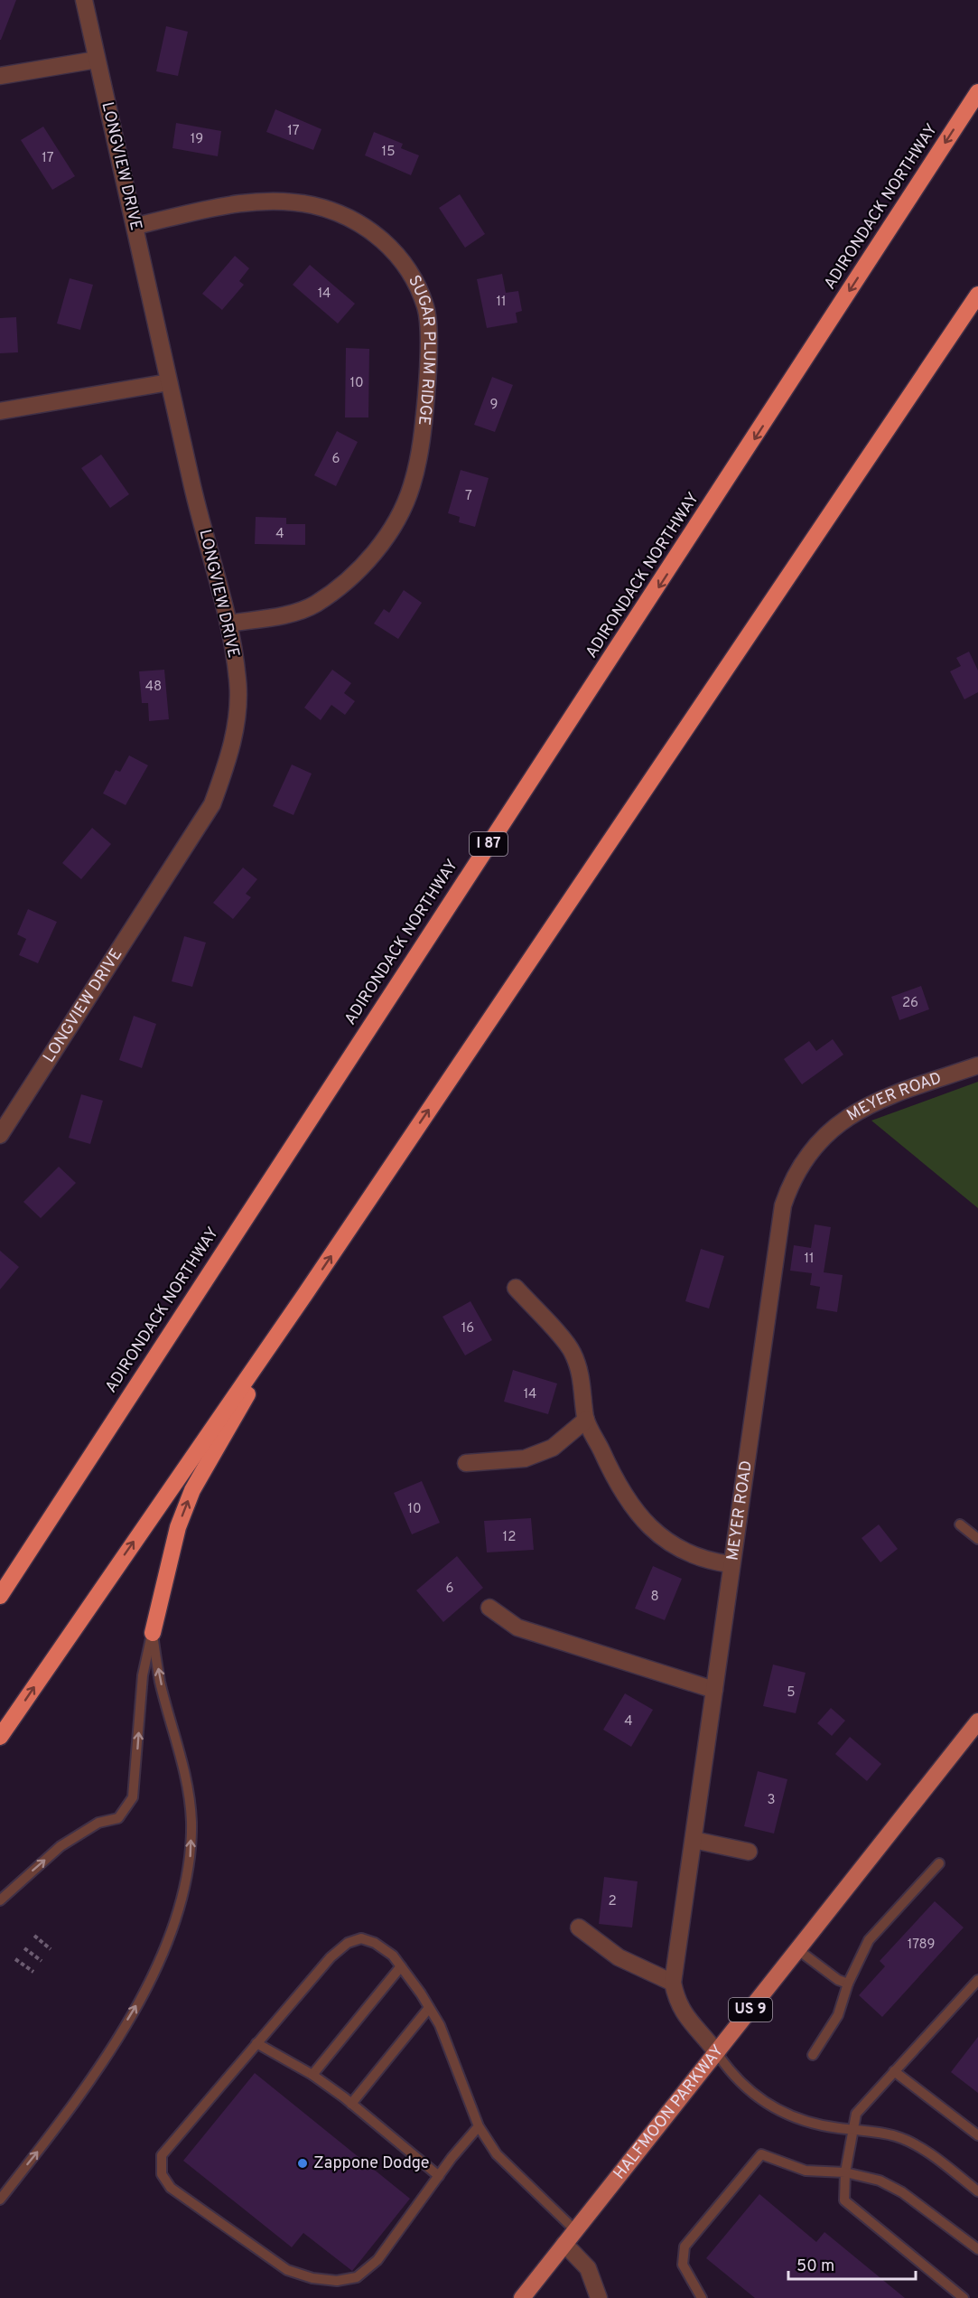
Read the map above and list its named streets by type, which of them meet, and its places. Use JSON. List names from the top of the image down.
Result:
{
  "streets": {
    "highway": ["ADIRONDACK NORTHWAY", "I 87"],
    "main road": ["US 9", "HALFMOON PARKWAY"],
    "street": ["LONGVIEW DRIVE", "SUGAR PLUM RIDGE", "MEYER ROAD"]
  },
  "crossings": [
    ["LONGVIEW DRIVE", "SUGAR PLUM RIDGE"],
    ["MEYER ROAD", "HALFMOON PARKWAY"]
  ],
  "places": ["Zappone Dodge"],
  "house_numbers": [
    "17",
    "19",
    "15",
    "17",
    "14",
    "11",
    "10",
    "9",
    "6",
    "7",
    "4",
    "48",
    "26",
    "11",
    "16",
    "14",
    "10",
    "12",
    "6",
    "8",
    "5",
    "4",
    "3",
    "2",
    "1789"
  ],
  "scale_bar": "50 m"
}
